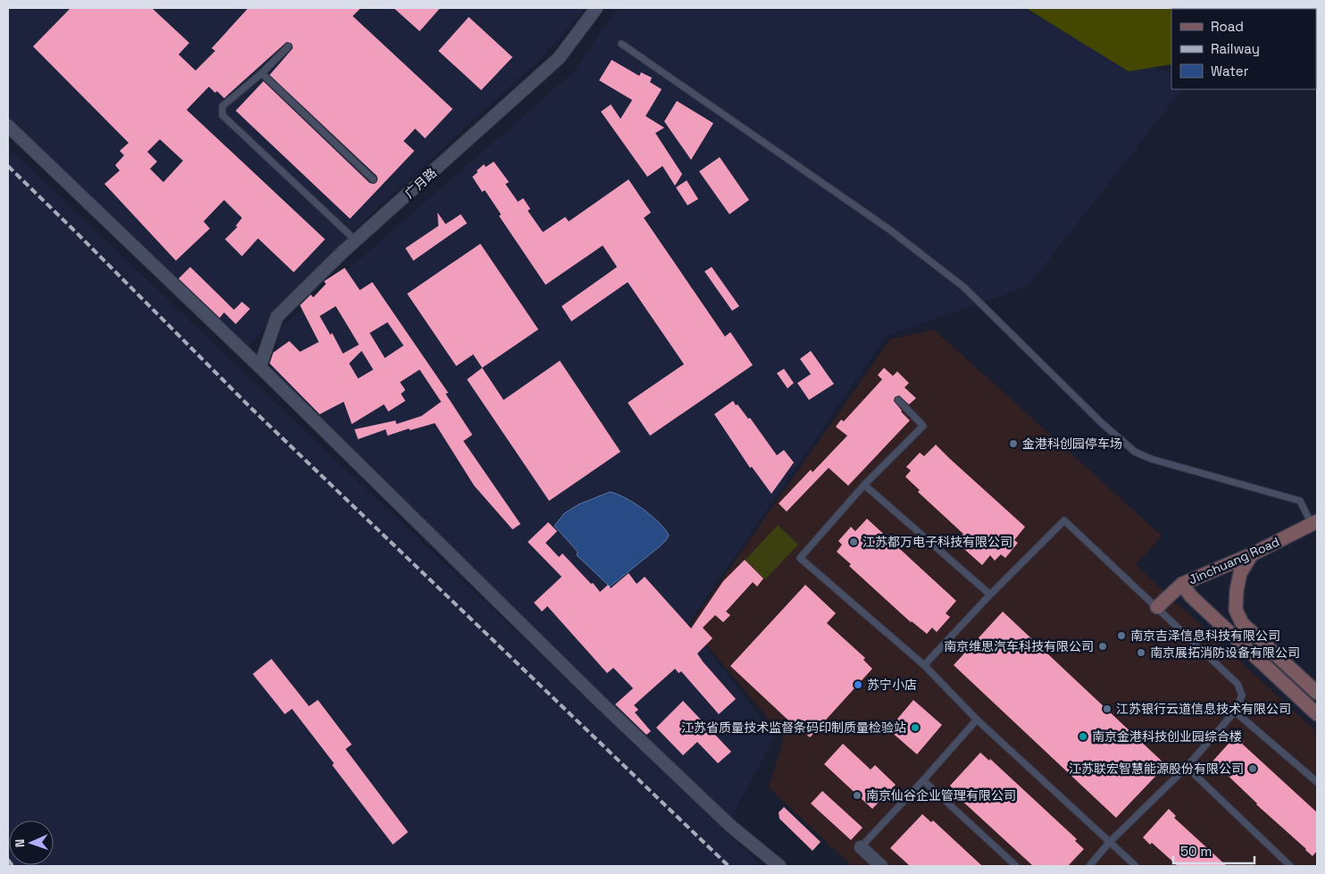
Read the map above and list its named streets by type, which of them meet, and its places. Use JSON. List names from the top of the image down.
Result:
{
  "streets": {
    "street": ["广月路", "Jinchuang Road"]
  },
  "places": [
    "金港科创园停车场",
    "江苏都万电子科技有限公司",
    "南京吉泽信息科技有限公司",
    "南京维思汽车科技有限公司",
    "南京展拓消防设备有限公司",
    "苏宁小店",
    "江苏银行云道信息技术有限公司",
    "江苏省质量技术监督条码印制质量检验站",
    "南京金港科技创业园综合楼",
    "江苏联宏智慧能源股份有限公司",
    "南京仙谷企业管理有限公司"
  ],
  "legend": ["Road", "Railway", "Water"],
  "scale_bar": "50 m",
  "north": "left"
}
